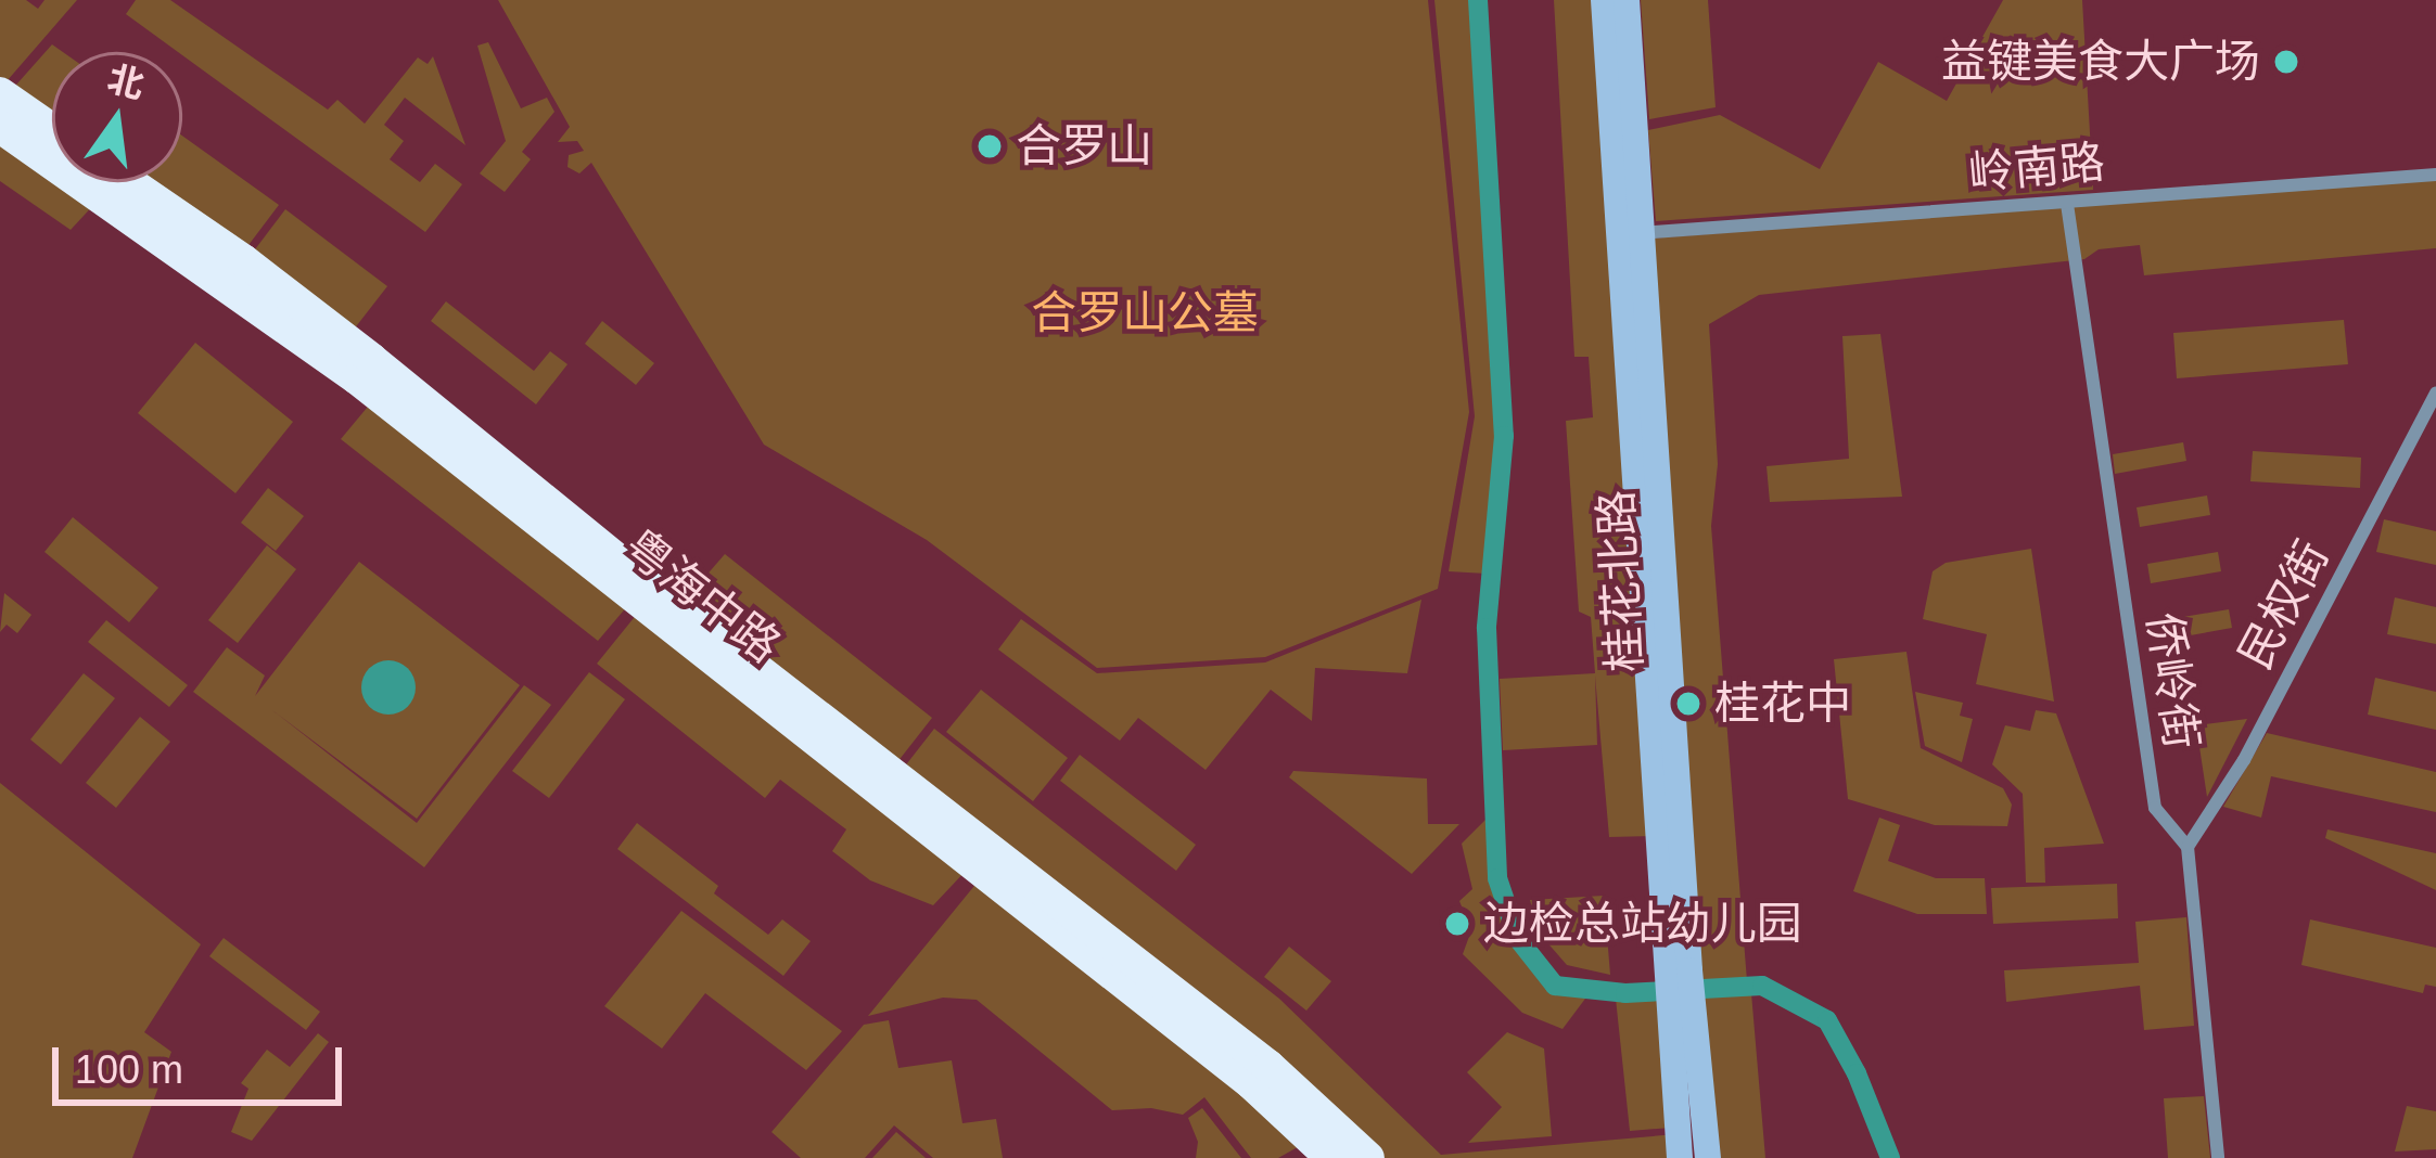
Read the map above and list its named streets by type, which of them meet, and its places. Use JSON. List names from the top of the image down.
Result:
{
  "streets": {
    "highway": ["粤海中路"],
    "main road": ["桂花北路"],
    "street": ["岭南路", "民权街", "侨岭街"]
  },
  "crossings": [
    ["岭南路", "桂花北路"],
    ["岭南路", "侨岭街"],
    ["民权街", "侨岭街"]
  ],
  "parks": ["合罗山公墓"],
  "places": [
    "益键美食大广场",
    "合罗山",
    "桂花中",
    "边检总站幼儿园"
  ],
  "scale_bar": "100 m",
  "north": "top"
}
